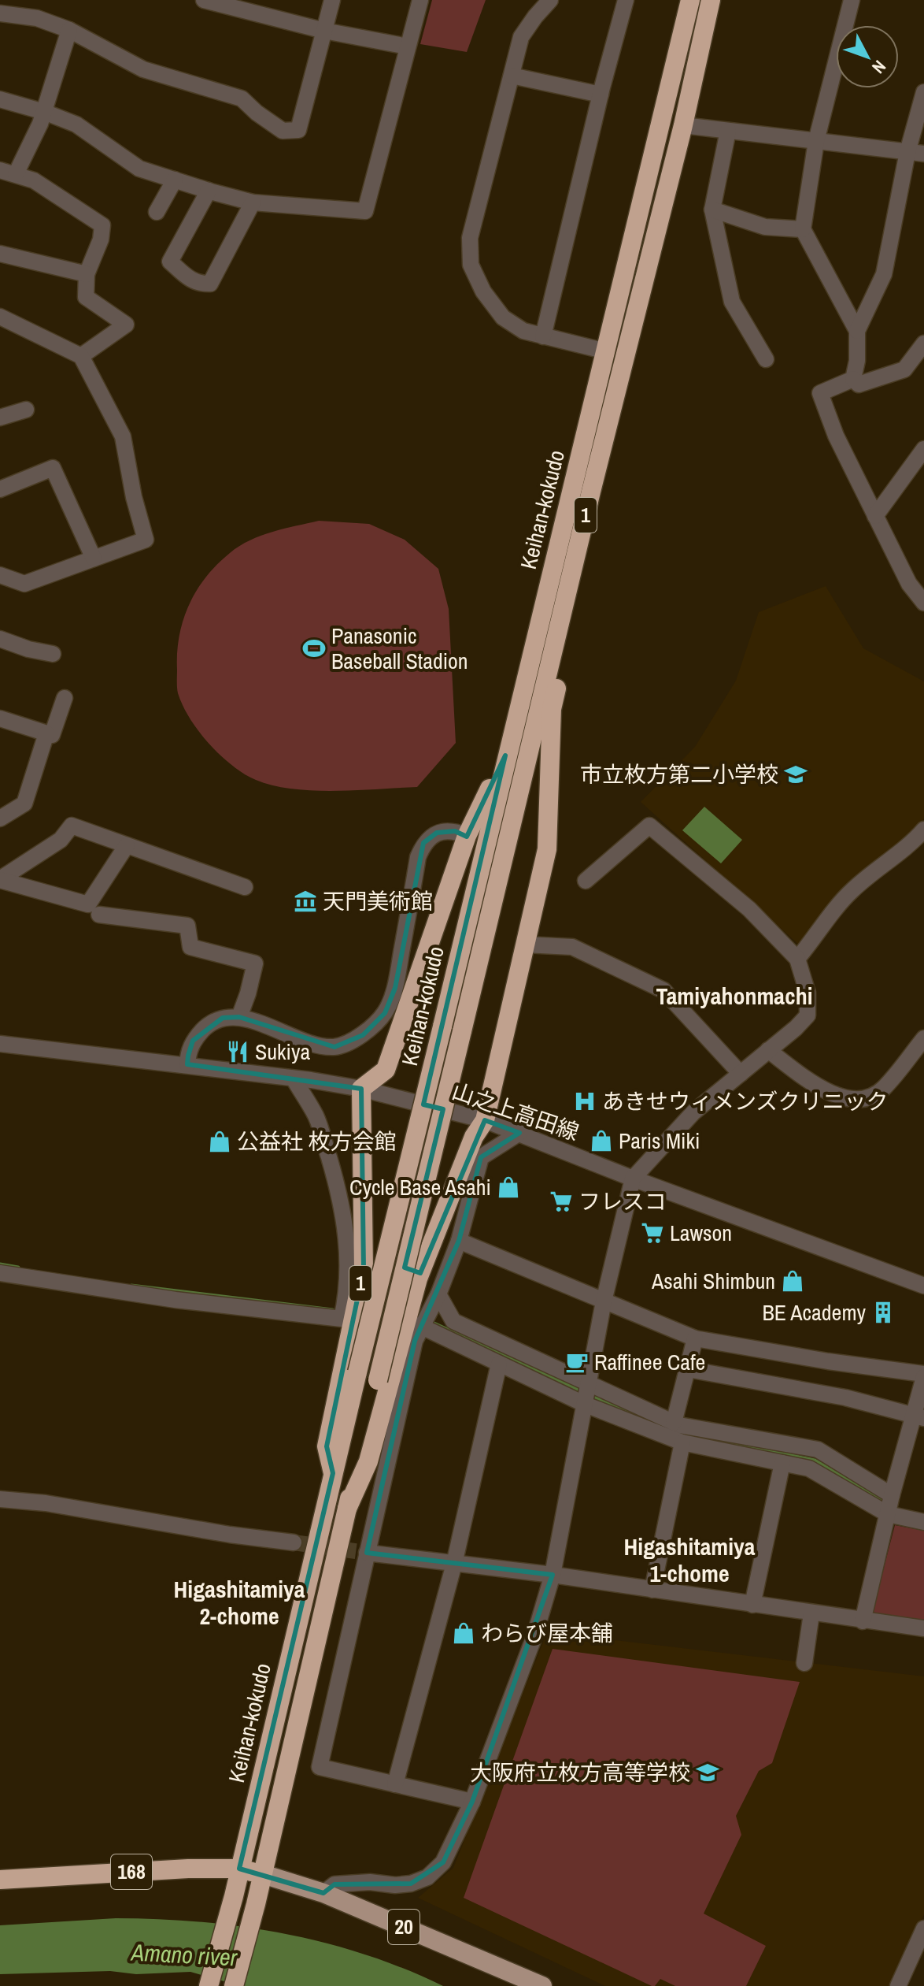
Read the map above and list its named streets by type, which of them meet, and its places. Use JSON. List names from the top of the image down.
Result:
{
  "streets": {
    "highway": ["Keihan-kokudo", "1", "168"],
    "main road": ["20"],
    "street": ["山之上高田線"]
  },
  "crossings": [
    ["Keihan-kokudo", "1"],
    ["Keihan-kokudo", "168"],
    ["Keihan-kokudo", "20"],
    ["1", "山之上高田線"],
    ["168", "20"]
  ],
  "districts": ["Tamiyahonmachi", "Higashitamiya 1-chome", "Higashitamiya 2-chome"],
  "water": ["Amano river"],
  "places": {
    "sports": ["Panasonic Baseball Stadion"],
    "school or university": ["市立枚方第二小学校", "大阪府立枚方高等学校"],
    "museum": ["天門美術館"],
    "restaurant": ["Sukiya"],
    "hospital": ["あきせウィメンズクリニック"],
    "shop": [
      "Paris Miki",
      "公益社 枚方会館",
      "Cycle Base Asahi",
      "Asahi Shimbun",
      "わらび屋本舗"
    ],
    "supermarket": ["フレスコ", "Lawson"],
    "building": ["BE Academy"],
    "cafe": ["Raffinee Cafe"]
  },
  "north": "bottom right"
}
